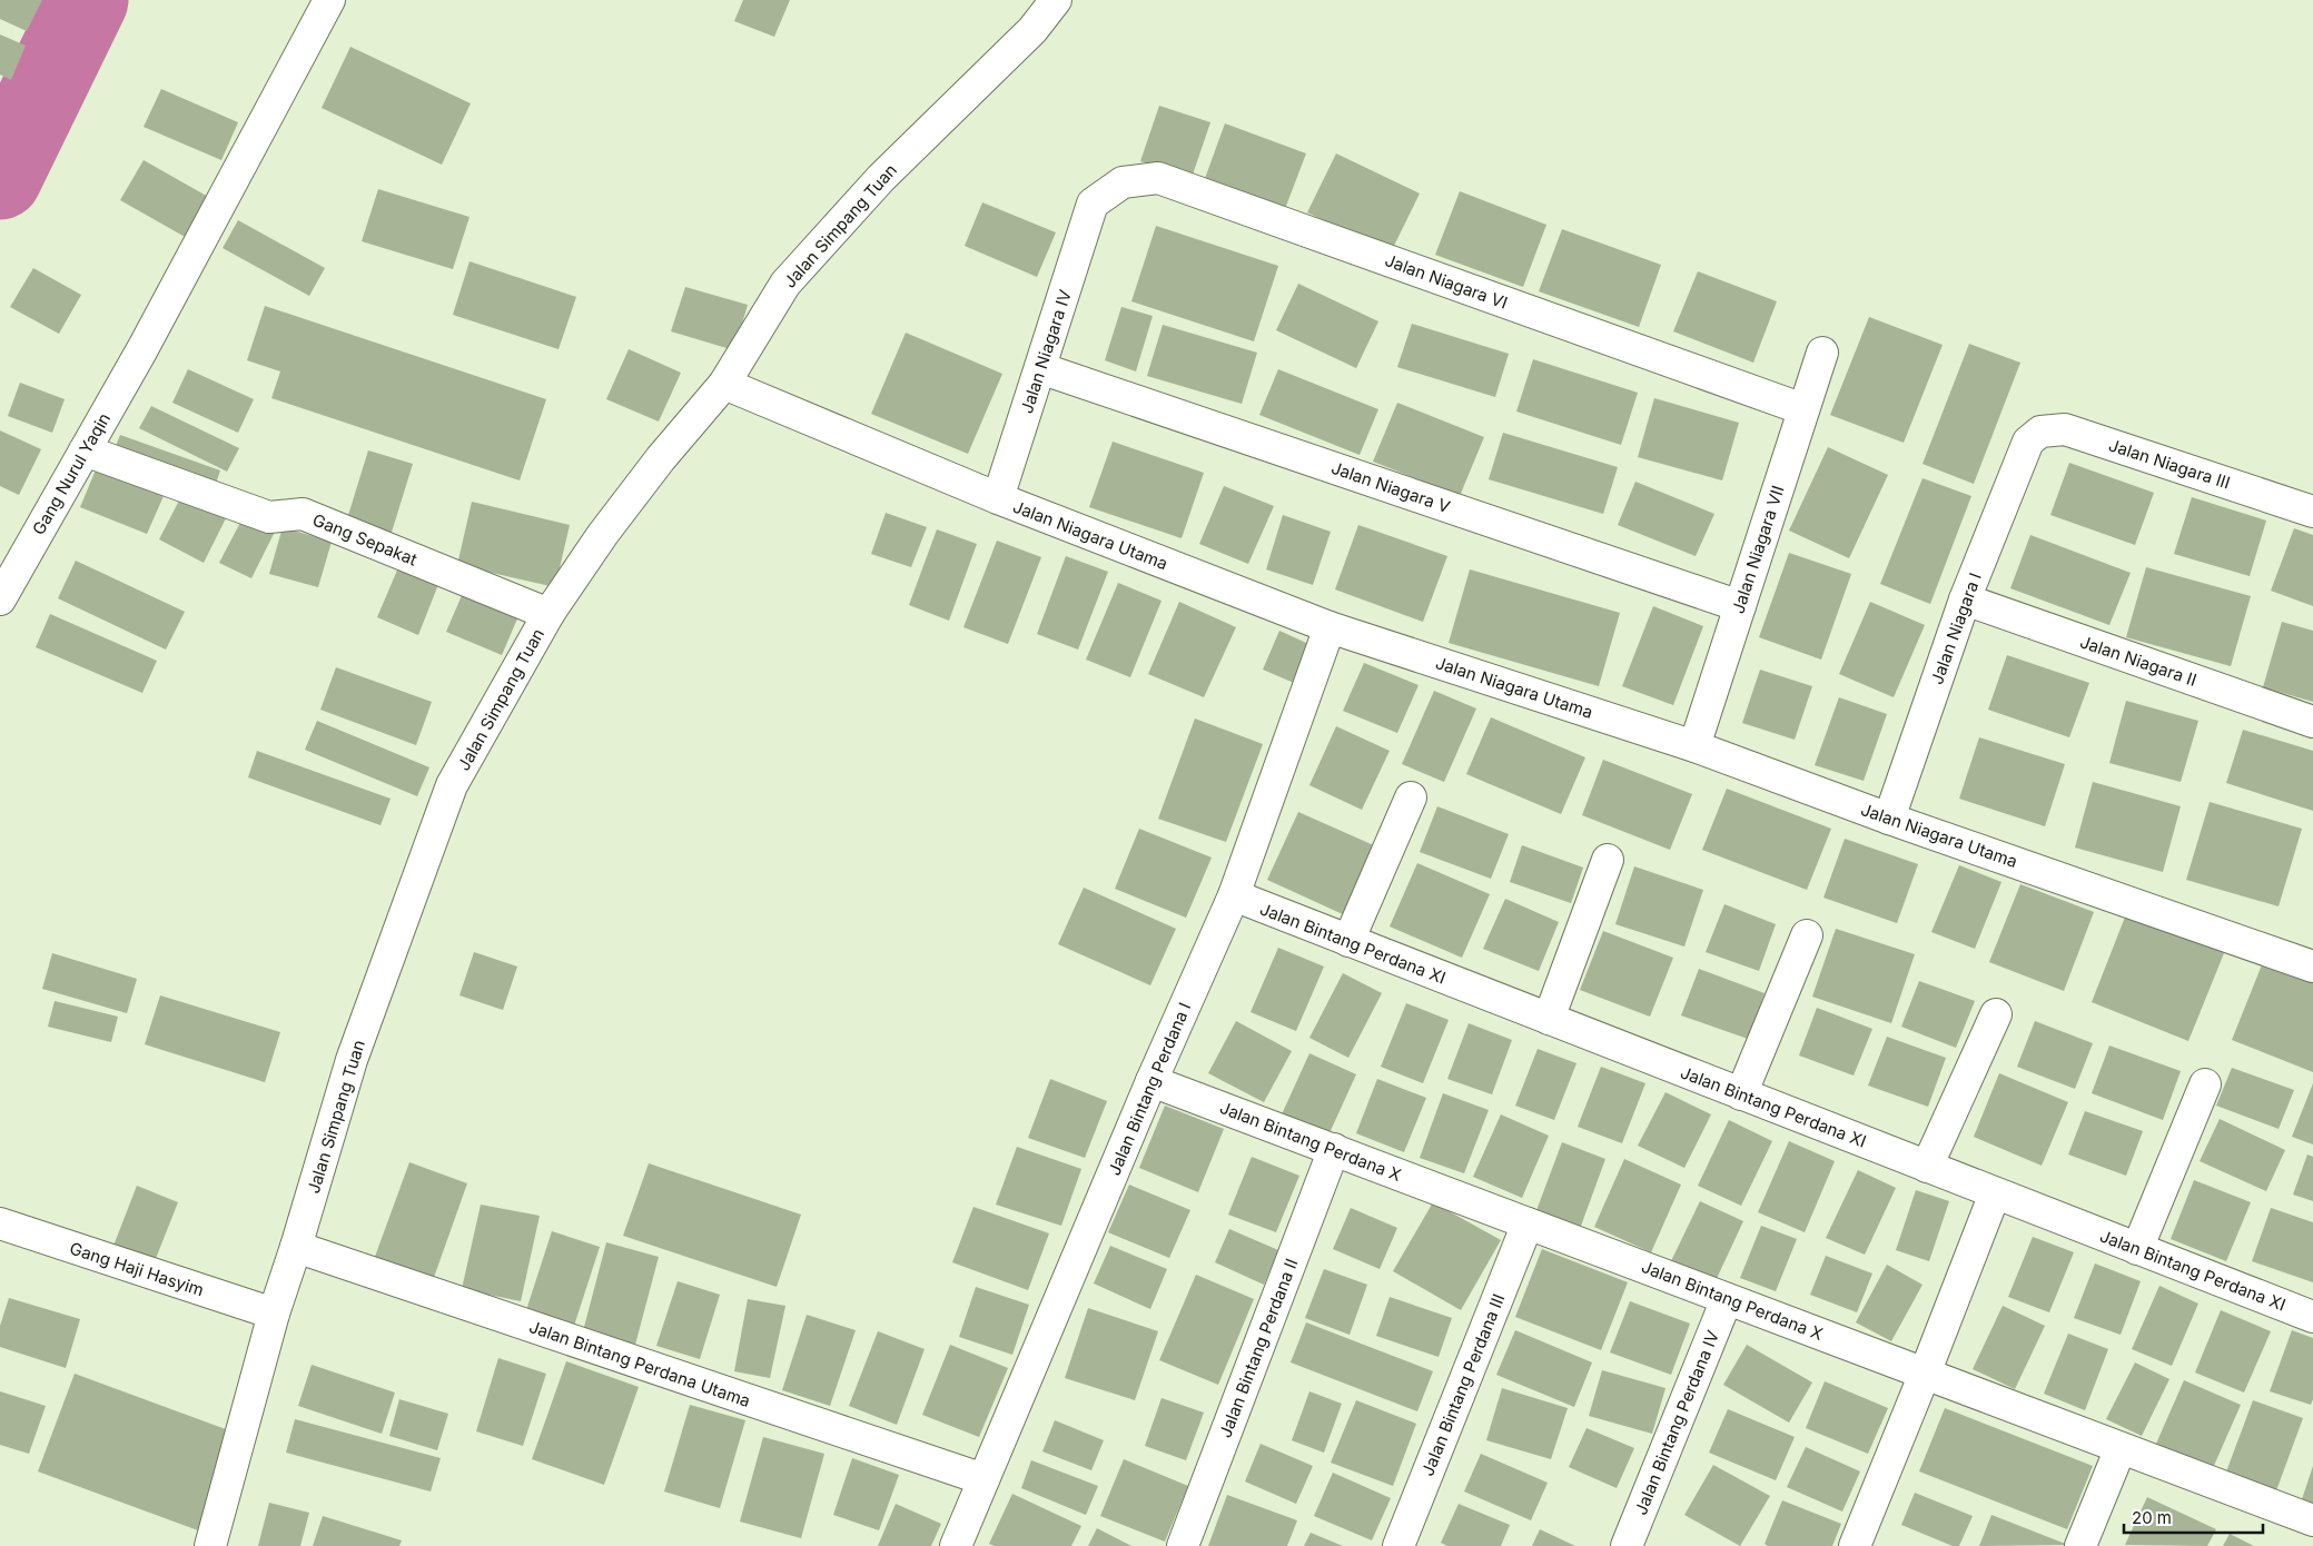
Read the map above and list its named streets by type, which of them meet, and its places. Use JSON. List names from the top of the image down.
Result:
{
  "streets": {
    "street": [
      "Jalan Simpang Tuan",
      "Jalan Niagara VI",
      "Jalan Niagara IV",
      "Jalan Niagara III",
      "Gang Nurul Yaqin",
      "Jalan Niagara V",
      "Jalan Niagara Utama",
      "Gang Sepakat",
      "Jalan Niagara VII",
      "Jalan Niagara I",
      "Jalan Niagara II",
      "Jalan Bintang Perdana XI",
      "Jalan Bintang Perdana I",
      "Jalan Bintang Perdana X",
      "Gang Haji Hasyim",
      "Jalan Bintang Perdana II",
      "Jalan Bintang Perdana Utama",
      "Jalan Bintang Perdana III",
      "Jalan Bintang Perdana IV"
    ]
  },
  "crossings": [
    ["Jalan Simpang Tuan", "Jalan Niagara Utama"],
    ["Jalan Simpang Tuan", "Gang Sepakat"],
    ["Jalan Simpang Tuan", "Gang Haji Hasyim"],
    ["Jalan Simpang Tuan", "Jalan Bintang Perdana Utama"],
    ["Jalan Niagara VI", "Jalan Niagara IV"],
    ["Jalan Niagara VI", "Jalan Niagara VII"],
    ["Jalan Niagara IV", "Jalan Niagara V"],
    ["Jalan Niagara IV", "Jalan Niagara Utama"],
    ["Jalan Niagara III", "Jalan Niagara I"],
    ["Gang Nurul Yaqin", "Gang Sepakat"],
    ["Jalan Niagara V", "Jalan Niagara VII"],
    ["Jalan Niagara Utama", "Jalan Niagara VII"],
    ["Jalan Niagara Utama", "Jalan Niagara I"],
    ["Jalan Niagara Utama", "Jalan Bintang Perdana I"],
    ["Jalan Niagara I", "Jalan Niagara II"],
    ["Jalan Bintang Perdana XI", "Jalan Bintang Perdana I"],
    ["Jalan Bintang Perdana I", "Jalan Bintang Perdana X"],
    ["Jalan Bintang Perdana I", "Jalan Bintang Perdana Utama"],
    ["Jalan Bintang Perdana X", "Jalan Bintang Perdana II"],
    ["Jalan Bintang Perdana X", "Jalan Bintang Perdana III"],
    ["Jalan Bintang Perdana X", "Jalan Bintang Perdana IV"]
  ],
  "scale_bar": "20 m"
}
